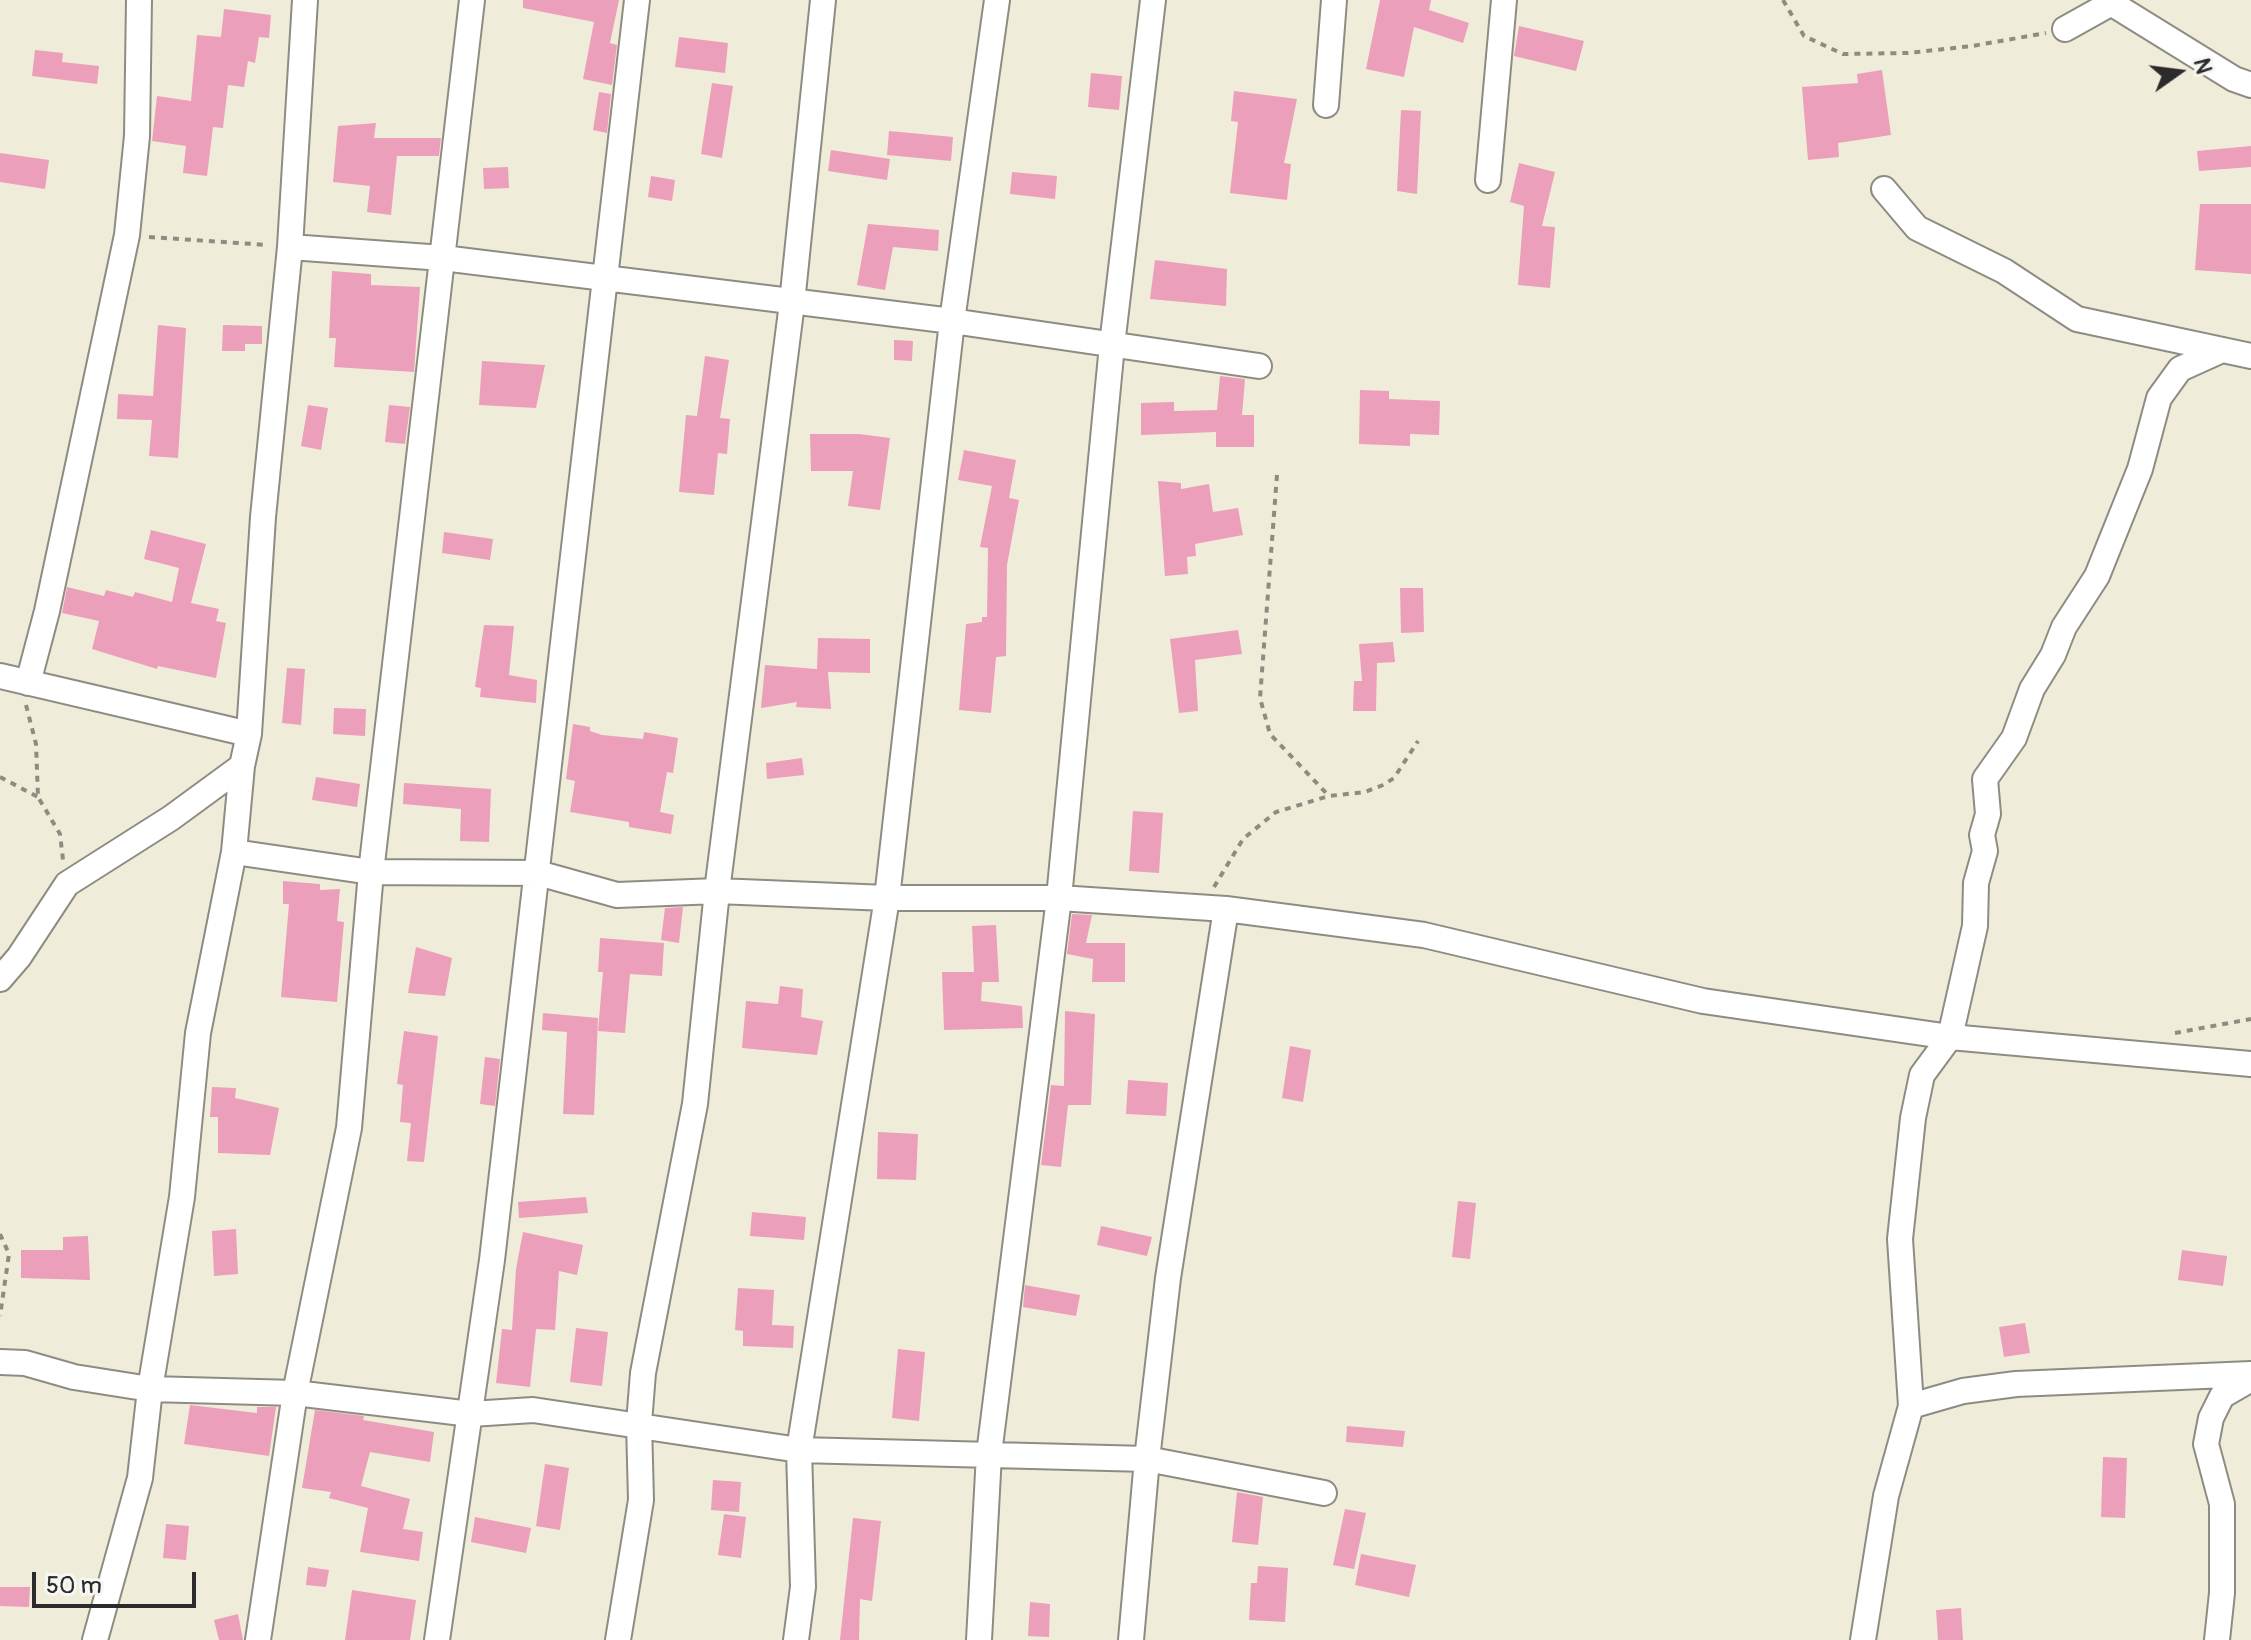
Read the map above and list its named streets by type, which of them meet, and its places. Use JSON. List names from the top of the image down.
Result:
{
  "scale_bar": "50 m",
  "north": "right"
}
